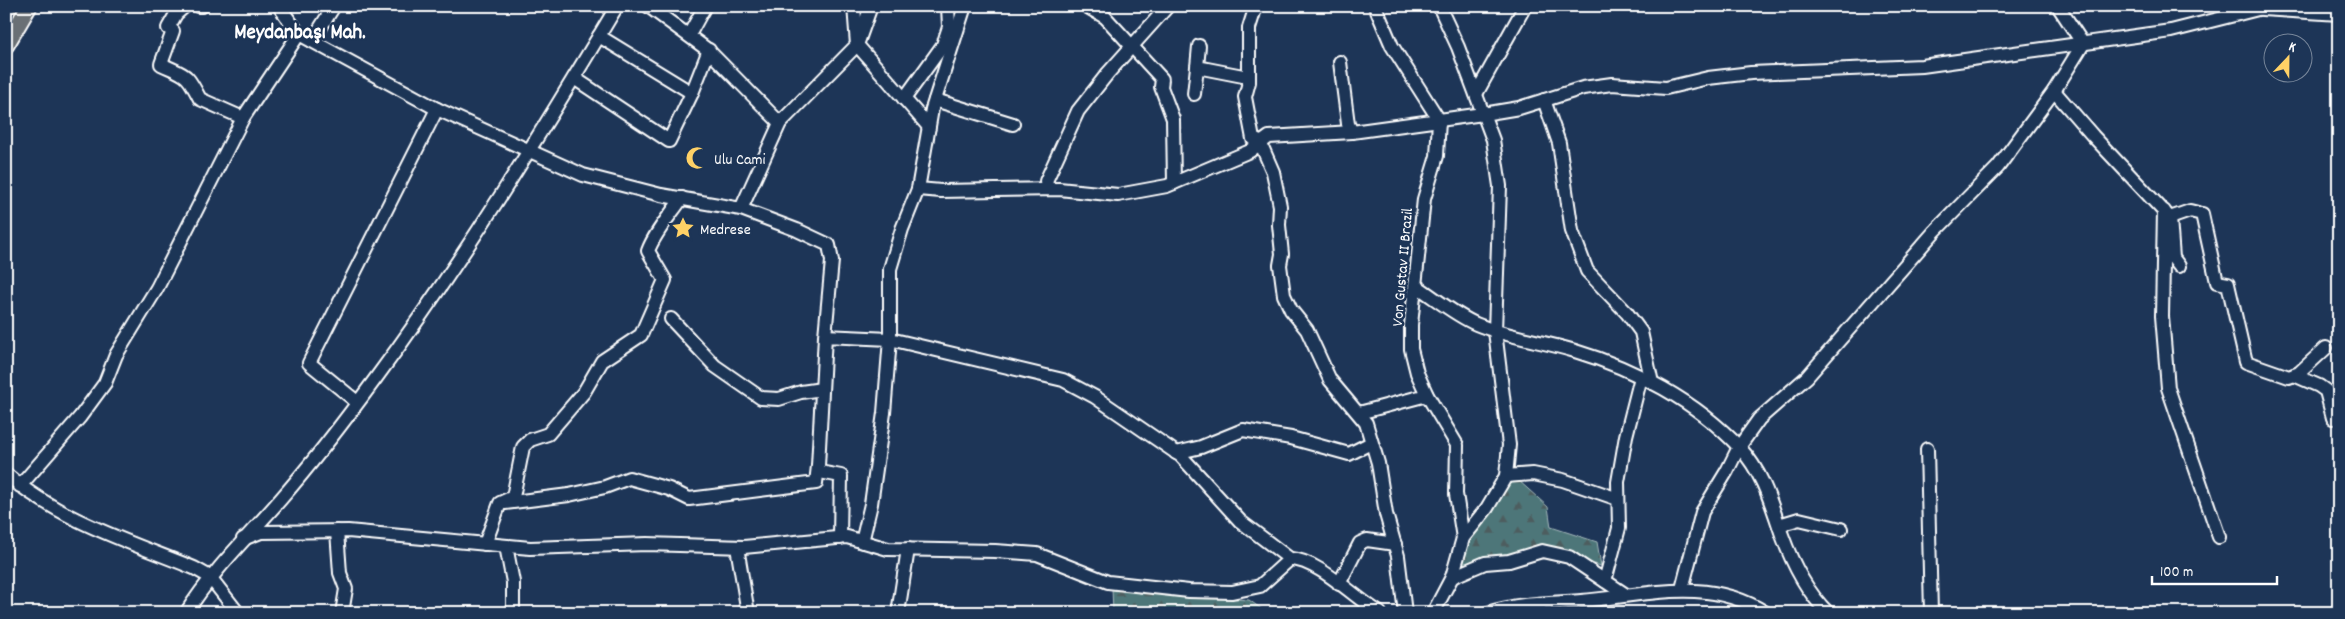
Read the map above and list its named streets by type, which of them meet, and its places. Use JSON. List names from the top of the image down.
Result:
{
  "streets": {
    "street": ["Von Gustav II Brazil"]
  },
  "districts": ["Meydanbaşı Mah."],
  "places": {
    "mosque": ["Ulu Cami"],
    "place": ["Medrese"]
  },
  "scale_bar": "100 m",
  "north": "top"
}
